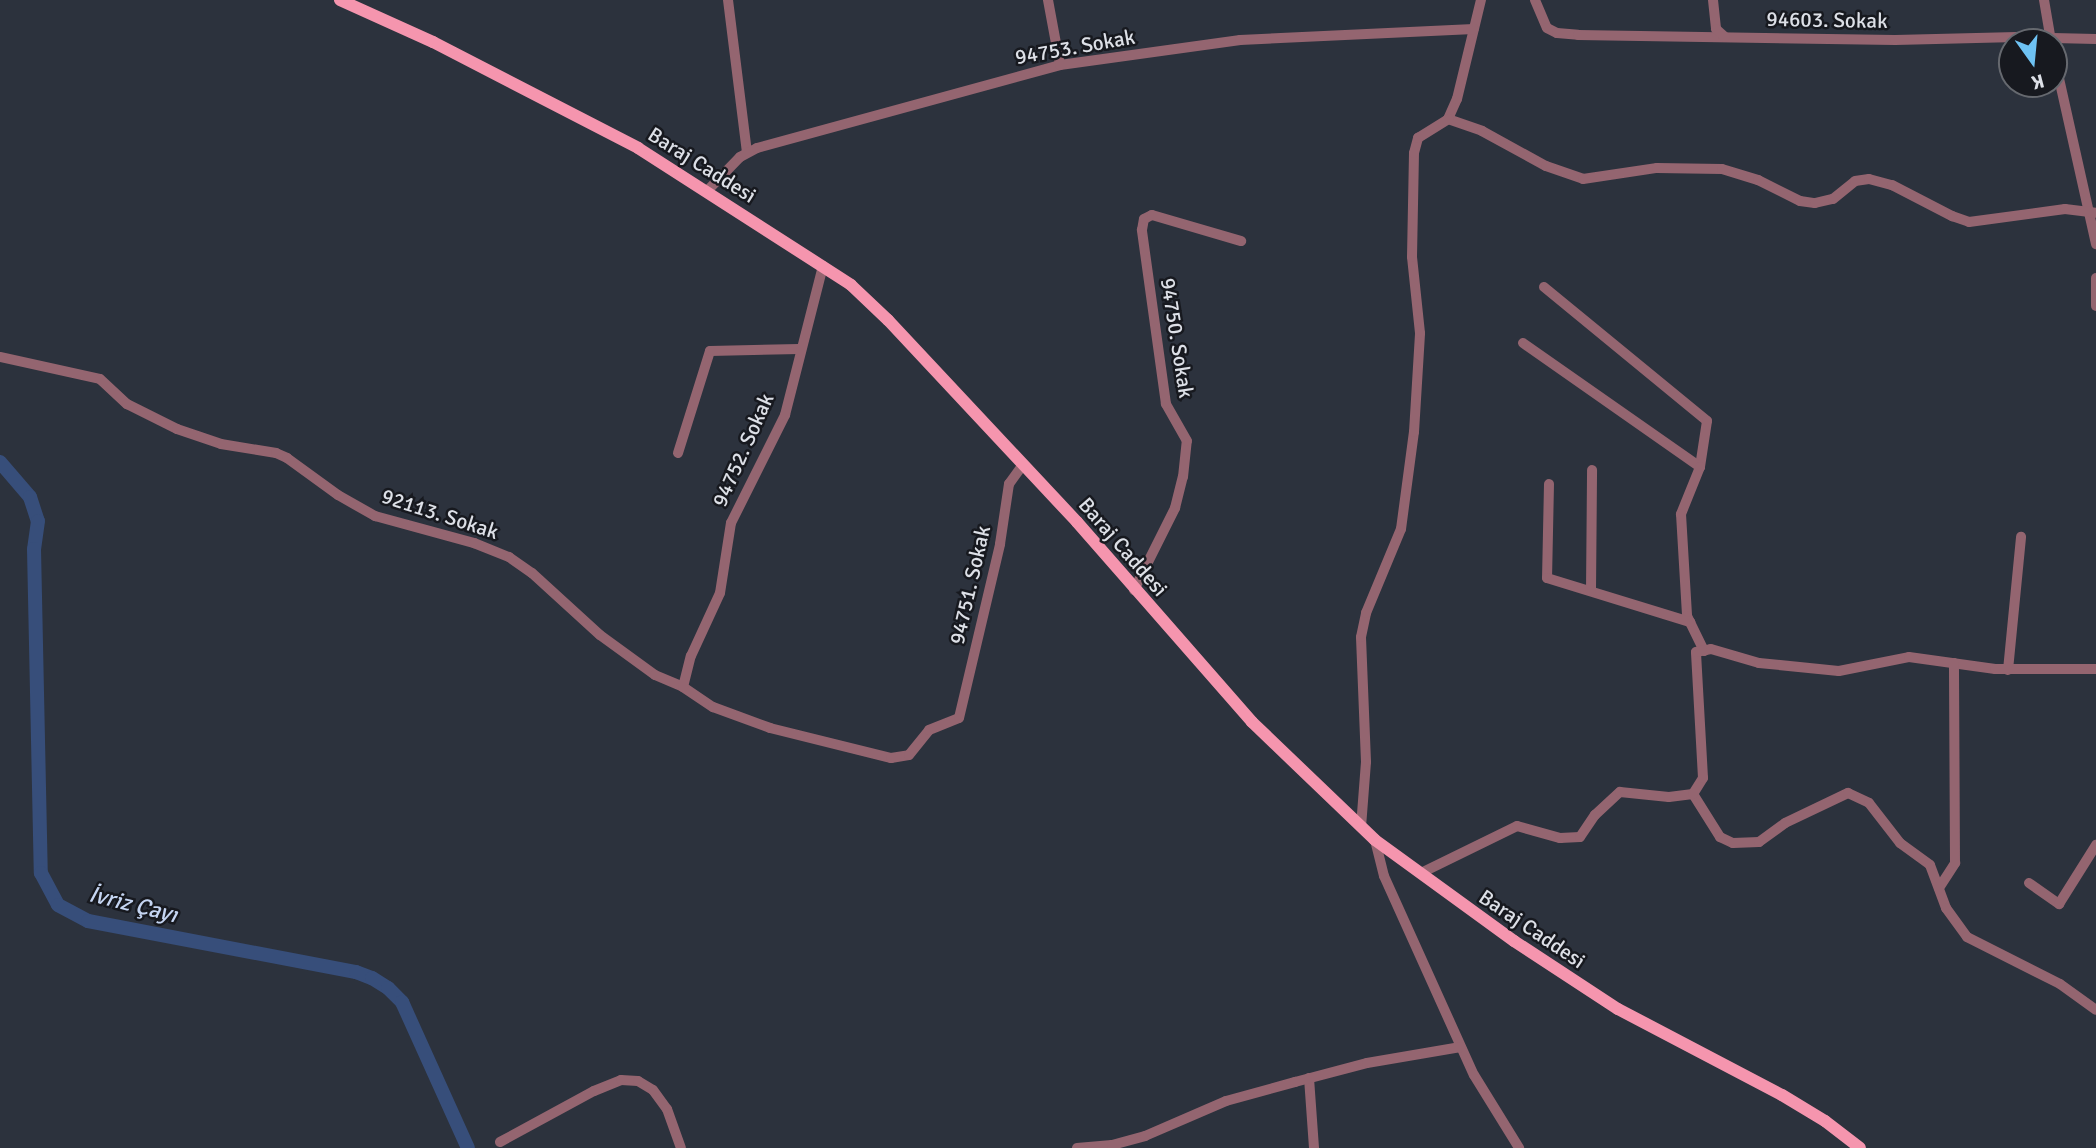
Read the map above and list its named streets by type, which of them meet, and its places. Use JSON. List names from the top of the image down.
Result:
{
  "streets": {
    "main road": ["Baraj Caddesi"],
    "street": [
      "94603. Sokak",
      "94753. Sokak",
      "94750. Sokak",
      "94752. Sokak",
      "92113. Sokak",
      "94751. Sokak"
    ]
  },
  "crossings": [
    ["94753. Sokak", "Baraj Caddesi"],
    ["Baraj Caddesi", "94750. Sokak"],
    ["Baraj Caddesi", "94752. Sokak"],
    ["Baraj Caddesi", "94751. Sokak"],
    ["94752. Sokak", "92113. Sokak"],
    ["92113. Sokak", "94751. Sokak"]
  ],
  "water": ["İvriz Çayı"],
  "north": "bottom"
}
